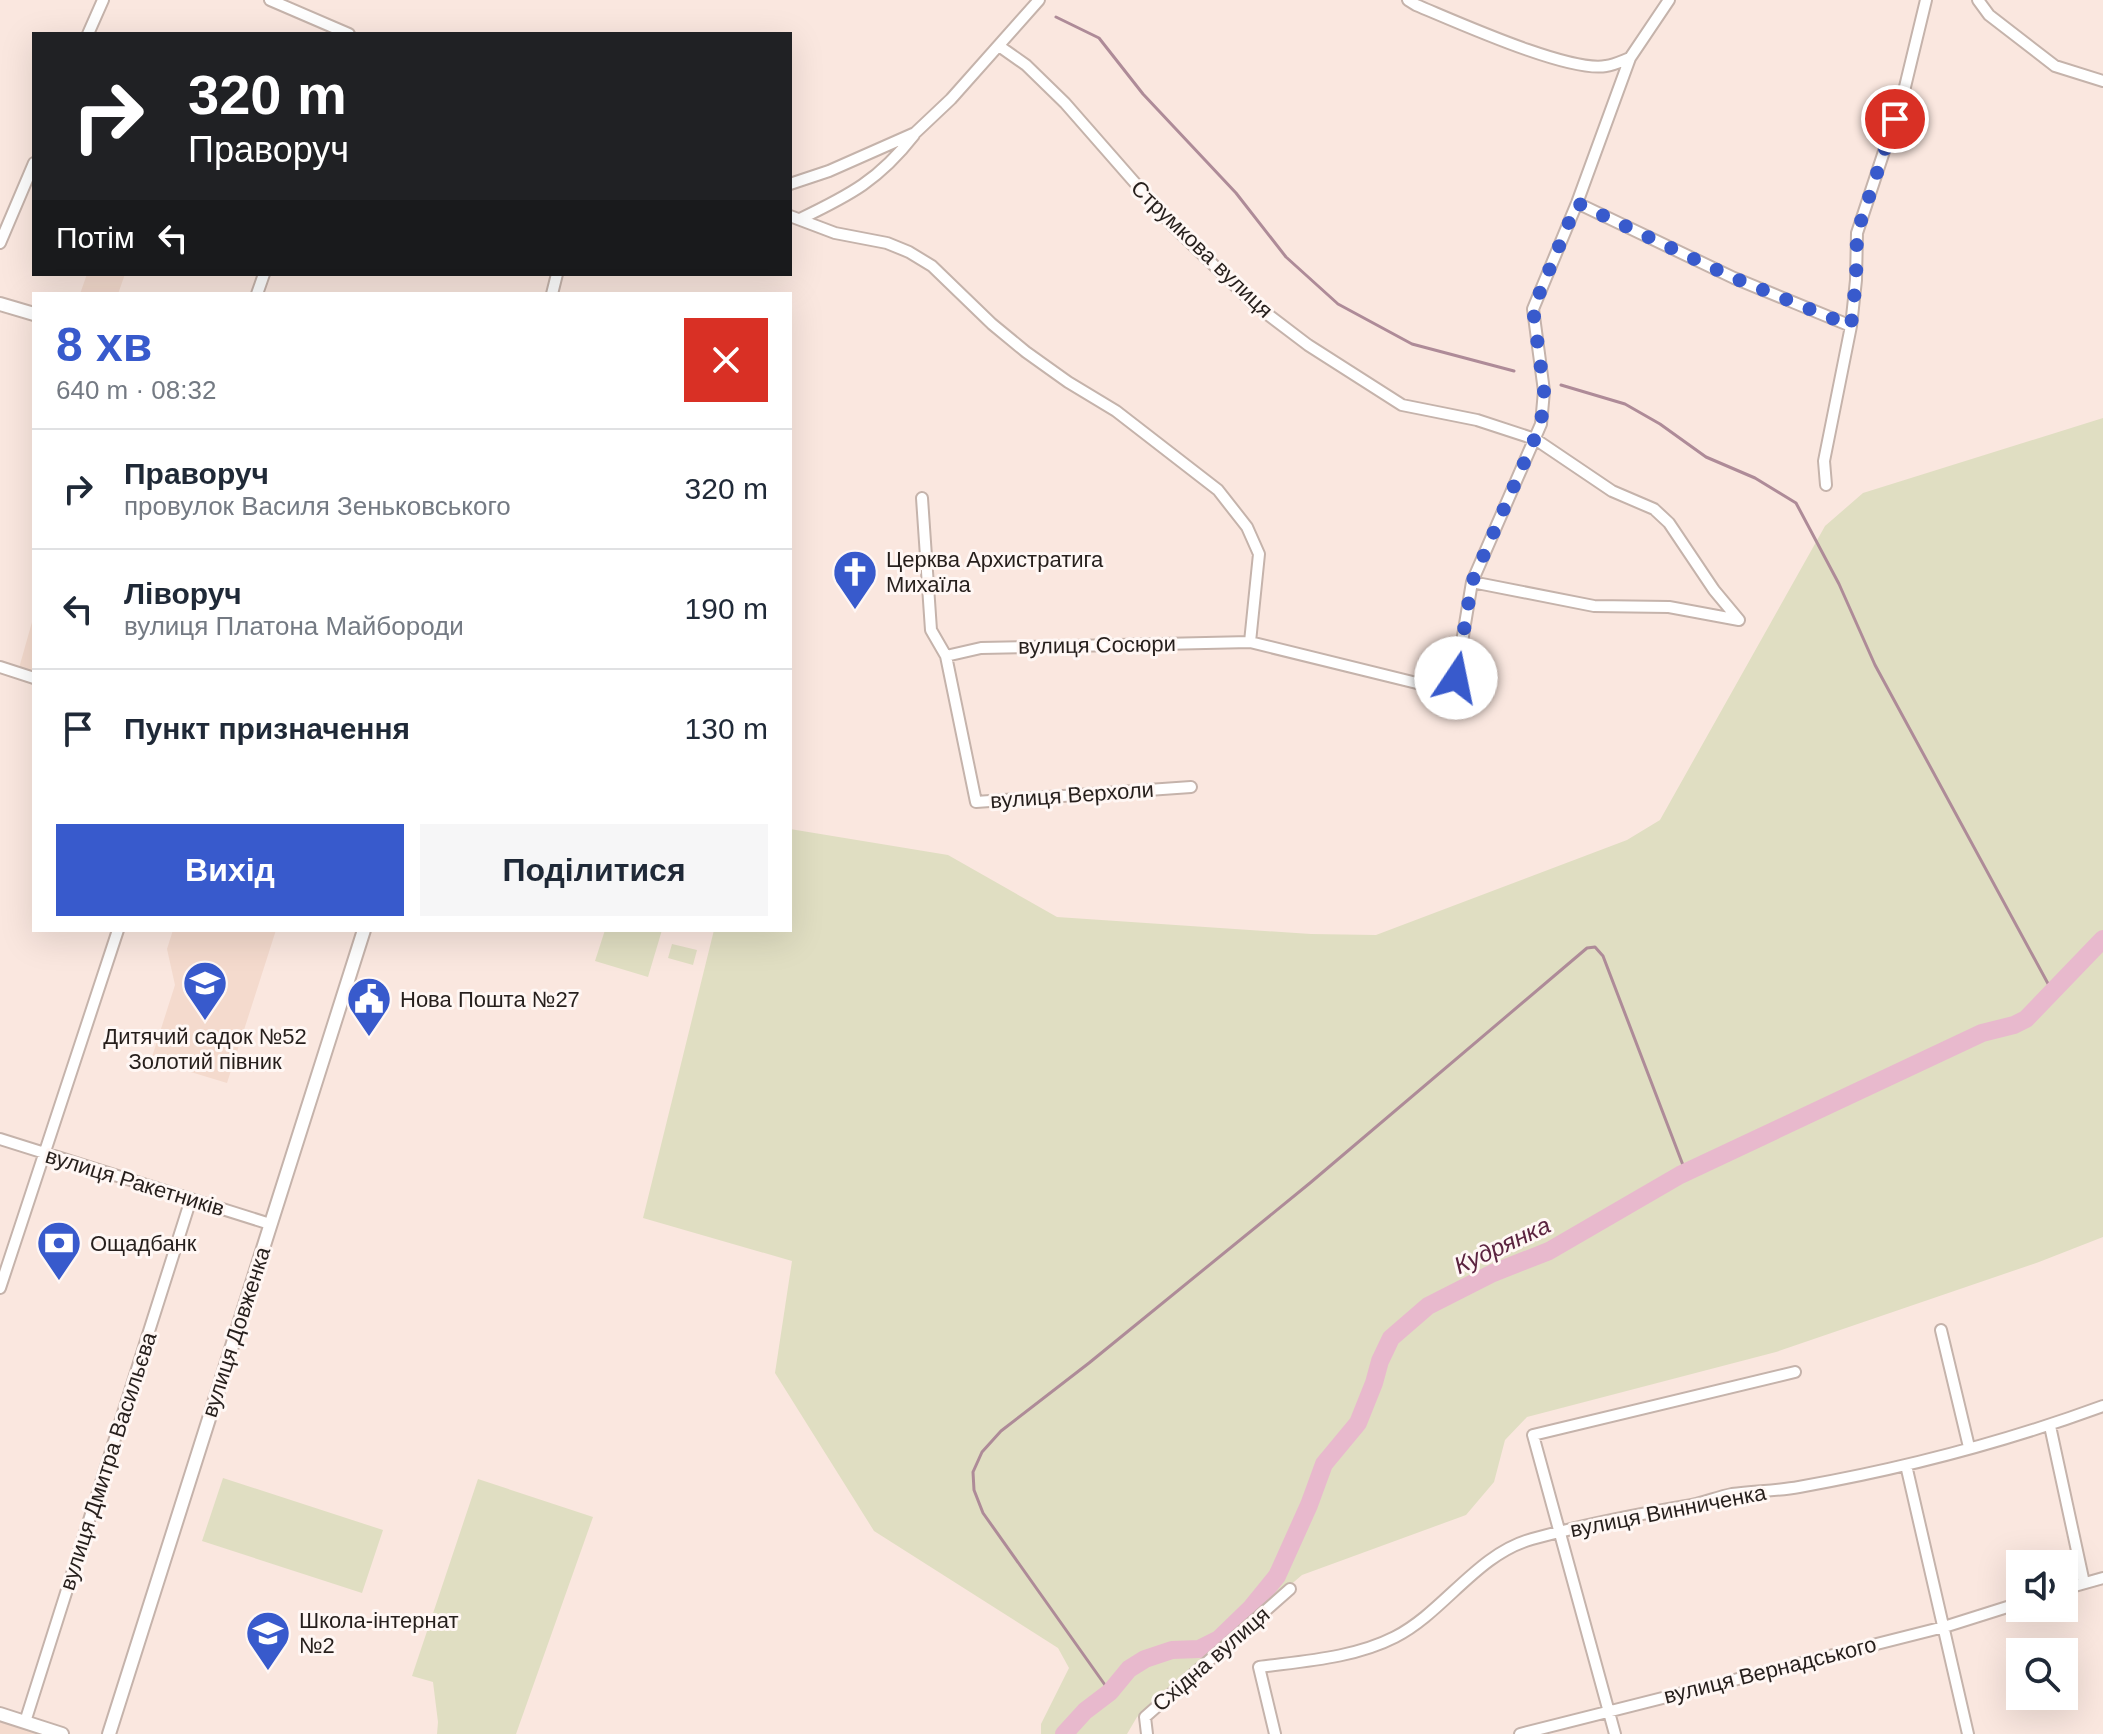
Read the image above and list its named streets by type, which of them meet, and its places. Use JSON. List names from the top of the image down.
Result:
{
  "streets": {
    "street": [
      "Струмкова вулиця",
      "вулиця Сосюри",
      "вулиця Верхоли",
      "вулиця Ракетників",
      "вулиця Довженка",
      "вулиця Дмитра Васильєва",
      "вулиця Винниченка",
      "Східна вулиця",
      "вулиця Вернадського"
    ]
  },
  "crossings": [
    ["Струмкова вулиця", "вулиця Сосюри"],
    ["вулиця Сосюри", "вулиця Верхоли"],
    ["вулиця Ракетників", "вулиця Довженка"],
    ["вулиця Ракетників", "вулиця Дмитра Васильєва"]
  ],
  "water": ["Кудрянка"],
  "places": {
    "church": ["Церква Архистратига Михаїла"],
    "school or university": ["Дитячий садок №52 Золотий півник", "Школа-інтернат №2"],
    "public building": ["Нова Пошта №27"],
    "bank": ["Ощадбанк"]
  },
  "page": {
    "turn": ["320 m", "Праворуч"],
    "then": "Потім",
    "heading": ["8 хв", "640 m · 08:32"],
    "list": [
      {
        "name": "Праворуч",
        "note": "провулок Василя Зеньковського",
        "value": "320 m"
      },
      {
        "name": "Ліворуч",
        "note": "вулиця Платона Майбороди",
        "value": "190 m"
      },
      {
        "name": "Пункт призначення",
        "value": "130 m"
      }
    ],
    "buttons": ["Вихід", "Поділитися"]
  }
}
